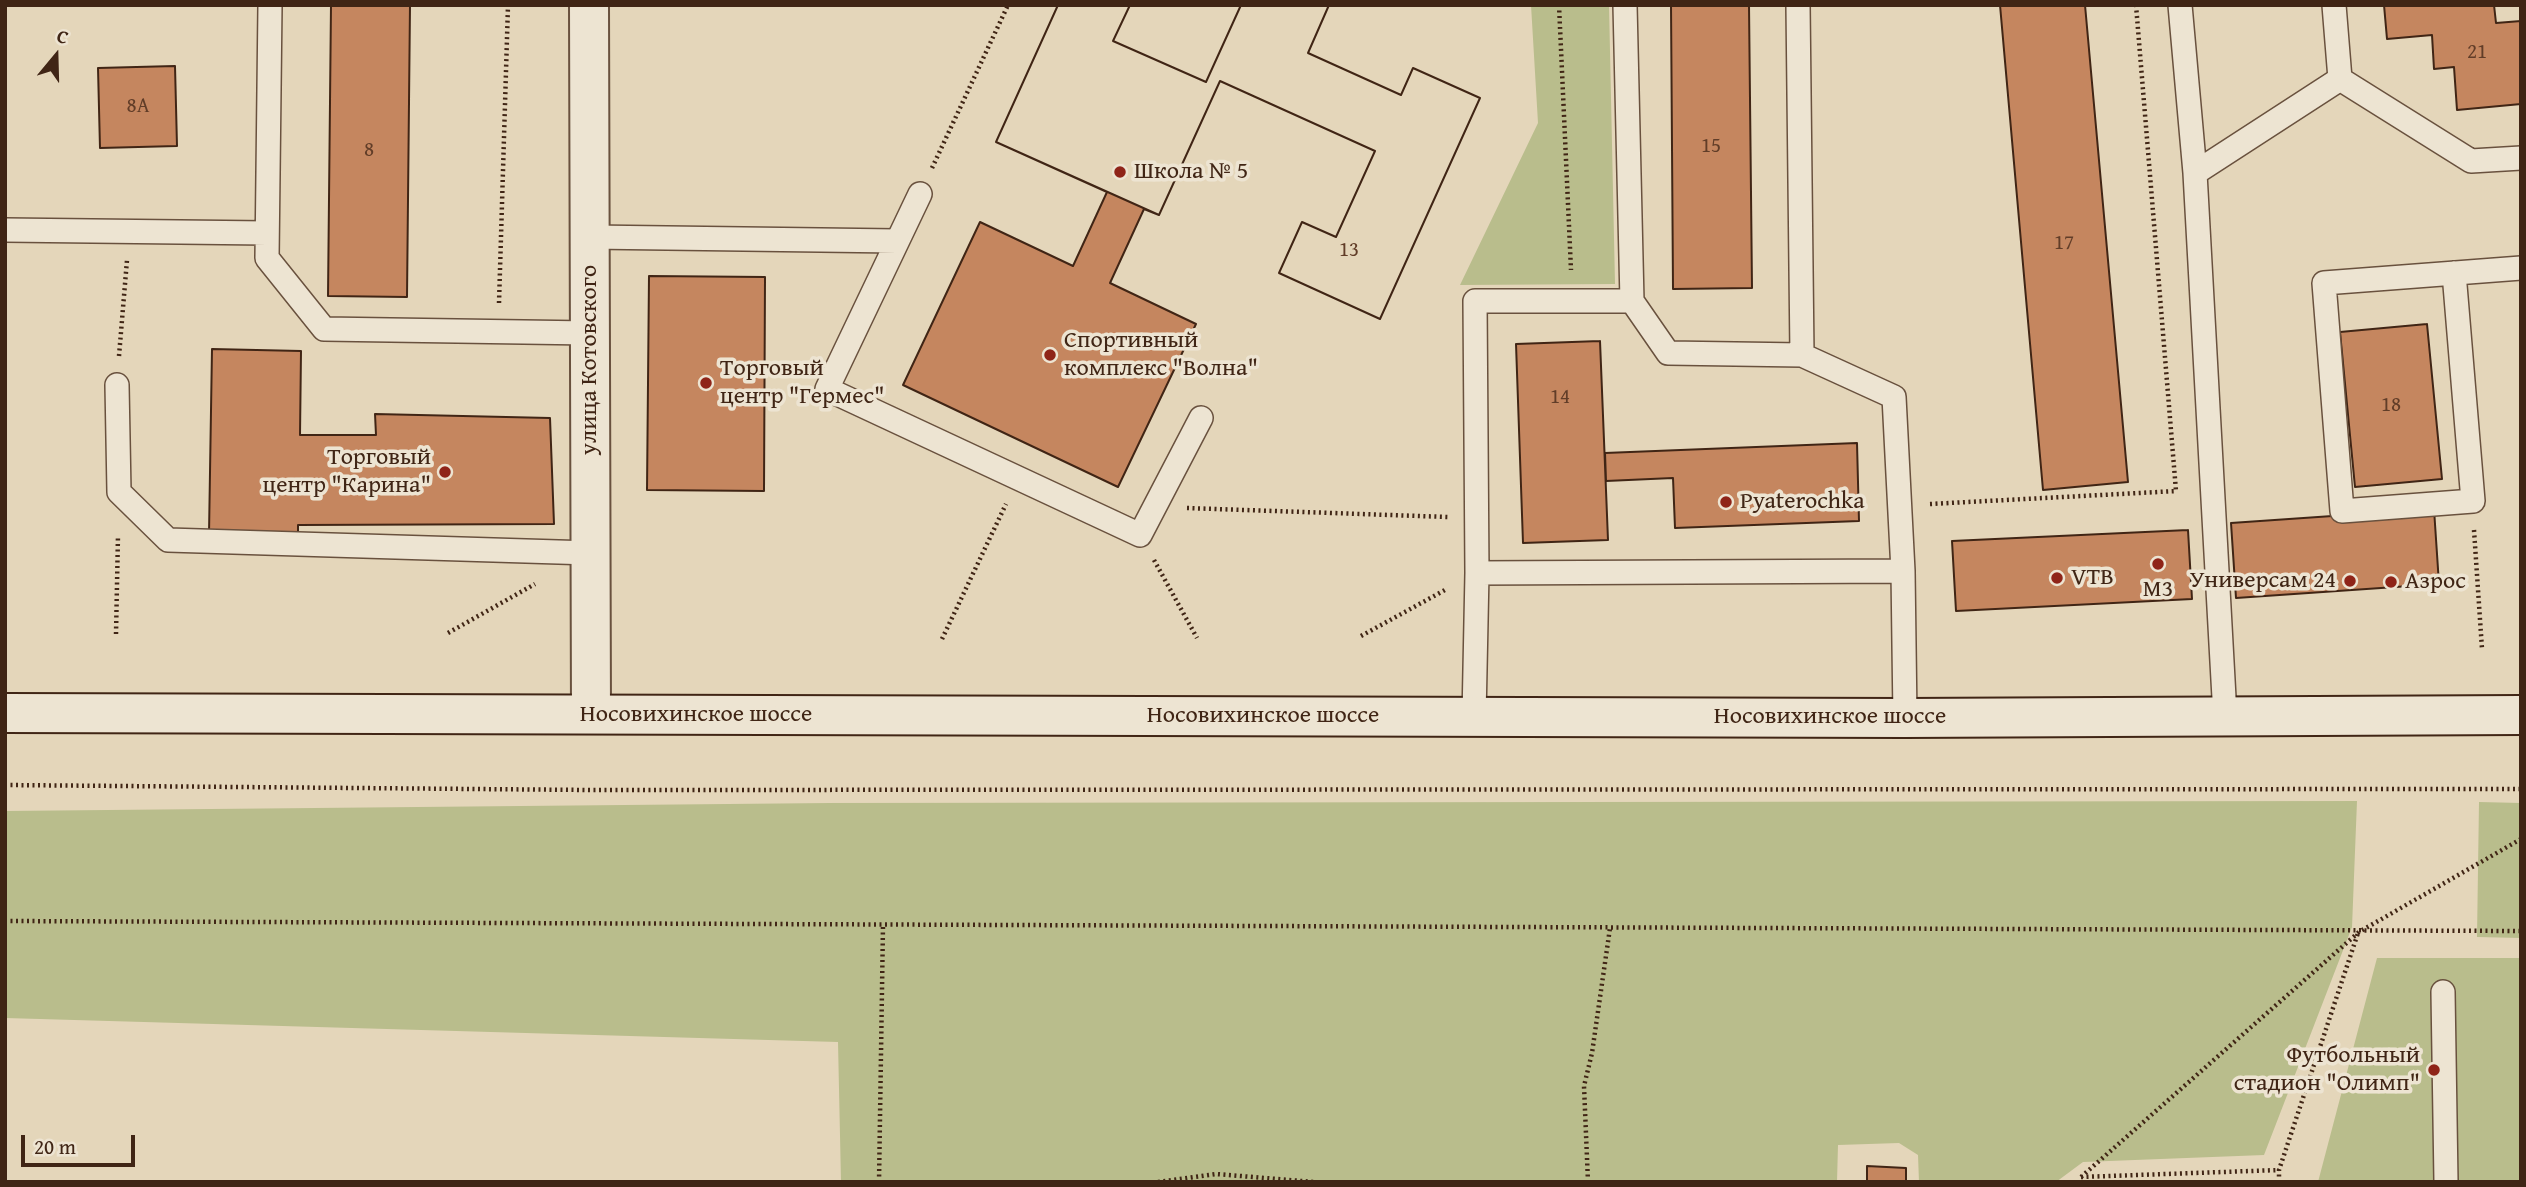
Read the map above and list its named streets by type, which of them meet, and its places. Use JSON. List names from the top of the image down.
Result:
{
  "streets": {
    "main road": ["улица Котовского", "Носовихинское шоссе"]
  },
  "crossings": [
    ["улица Котовского", "Носовихинское шоссе"]
  ],
  "places": [
    "Школа № 5",
    "Спортивный комплекс \"Волна\"",
    "Торговый центр \"Гермес\"",
    "Торговый центр \"Карина\"",
    "Pyaterochka",
    "М3",
    "VTB",
    "Универсам 24",
    "Азрос",
    "Футбольный стадион \"Олимп\""
  ],
  "house_numbers": [
    "21",
    "8A",
    "15",
    "8",
    "17",
    "13",
    "14",
    "18"
  ],
  "scale_bar": "20 m",
  "north": "top"
}
